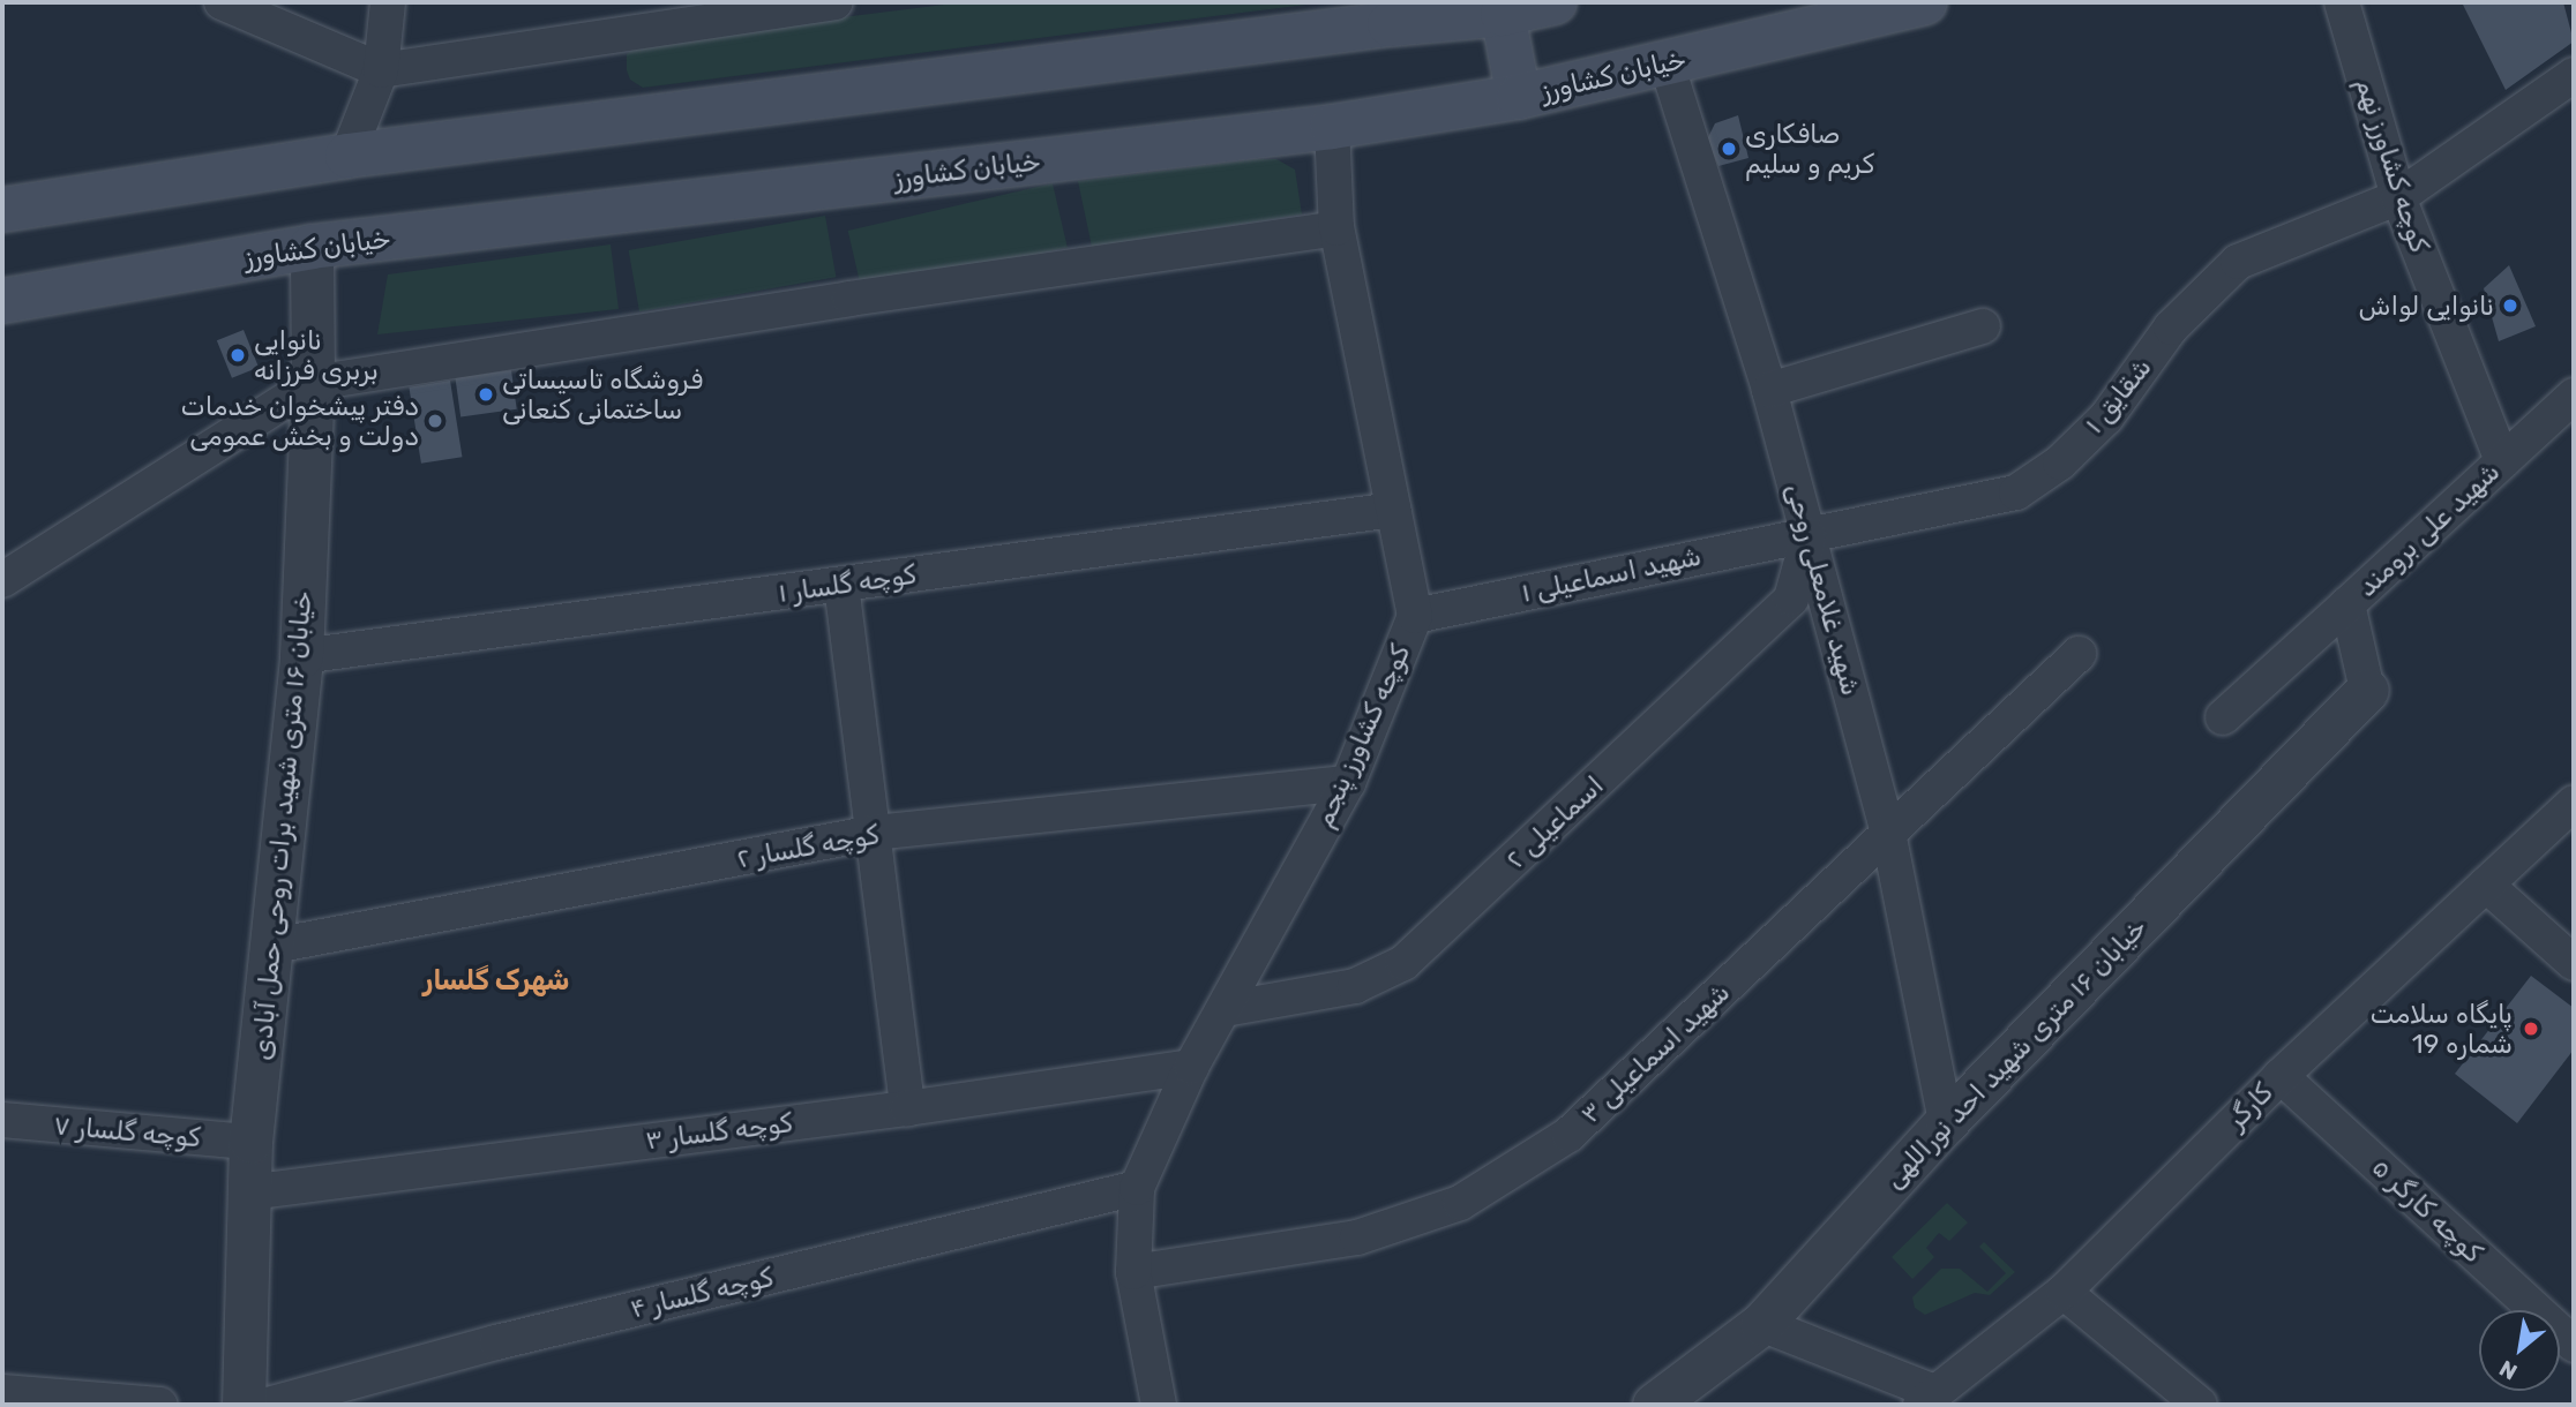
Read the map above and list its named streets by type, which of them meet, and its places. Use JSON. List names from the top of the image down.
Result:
{
  "streets": {
    "main road": ["خیابان کشاورز"],
    "street": [
      "کوچه کشاورز نهم",
      "شقایق ۱",
      "شهید علی برومند",
      "شهید اسماعیلی ۱",
      "کوچه گلسار ۱",
      "شهید غلامعلی روحی",
      "کوچه کشاورز پنجم",
      "اسماعیلی ۲",
      "خیابان ۱۶ متری شهید برات روحی حمل آبادی",
      "کوچه گلسار ۲",
      "شهید اسماعیلی ۳",
      "خیابان ۱۶ متری شهید احد نوراللهی",
      "کارگر",
      "کوچه گلسار ۷",
      "کوچه گلسار ۳",
      "کوچه کارگر ۵",
      "کوچه گلسار ۴"
    ]
  },
  "crossings": [
    ["خیابان کشاورز", "شهید غلامعلی روحی"],
    ["خیابان کشاورز", "کوچه کشاورز پنجم"],
    ["خیابان کشاورز", "خیابان ۱۶ متری شهید برات روحی حمل آبادی"],
    ["کوچه کشاورز نهم", "شقایق ۱"],
    ["کوچه کشاورز نهم", "شهید علی برومند"],
    ["شقایق ۱", "شهید اسماعیلی ۱"],
    ["شقایق ۱", "شهید غلامعلی روحی"],
    ["شقایق ۱", "اسماعیلی ۲"],
    ["شهید علی برومند", "خیابان ۱۶ متری شهید احد نوراللهی"],
    ["شهید اسماعیلی ۱", "شهید غلامعلی روحی"],
    ["شهید اسماعیلی ۱", "کوچه کشاورز پنجم"],
    ["شهید اسماعیلی ۱", "اسماعیلی ۲"],
    ["کوچه گلسار ۱", "کوچه کشاورز پنجم"],
    ["کوچه گلسار ۱", "خیابان ۱۶ متری شهید برات روحی حمل آبادی"],
    ["شهید غلامعلی روحی", "اسماعیلی ۲"],
    ["شهید غلامعلی روحی", "شهید اسماعیلی ۳"],
    ["شهید غلامعلی روحی", "خیابان ۱۶ متری شهید احد نوراللهی"],
    ["کوچه کشاورز پنجم", "اسماعیلی ۲"],
    ["کوچه کشاورز پنجم", "کوچه گلسار ۲"],
    ["کوچه کشاورز پنجم", "شهید اسماعیلی ۳"],
    ["کوچه کشاورز پنجم", "کوچه گلسار ۳"],
    ["کوچه کشاورز پنجم", "کوچه گلسار ۴"],
    ["خیابان ۱۶ متری شهید برات روحی حمل آبادی", "کوچه گلسار ۲"],
    ["خیابان ۱۶ متری شهید برات روحی حمل آبادی", "کوچه گلسار ۷"],
    ["خیابان ۱۶ متری شهید برات روحی حمل آبادی", "کوچه گلسار ۳"],
    ["کارگر", "کوچه کارگر ۵"]
  ],
  "districts": ["شهرک گلسار"],
  "places": [
    "صافکاری کریم و سلیم",
    "نانوایی لواش",
    "نانوایی بربری فرزانه",
    "فروشگاه تاسیساتی ساختمانی کنعانی",
    "دفتر پیشخوان خدمات دولت و بخش عمومی",
    "پایگاه سلامت شماره 19"
  ],
  "north": "bottom left"
}
